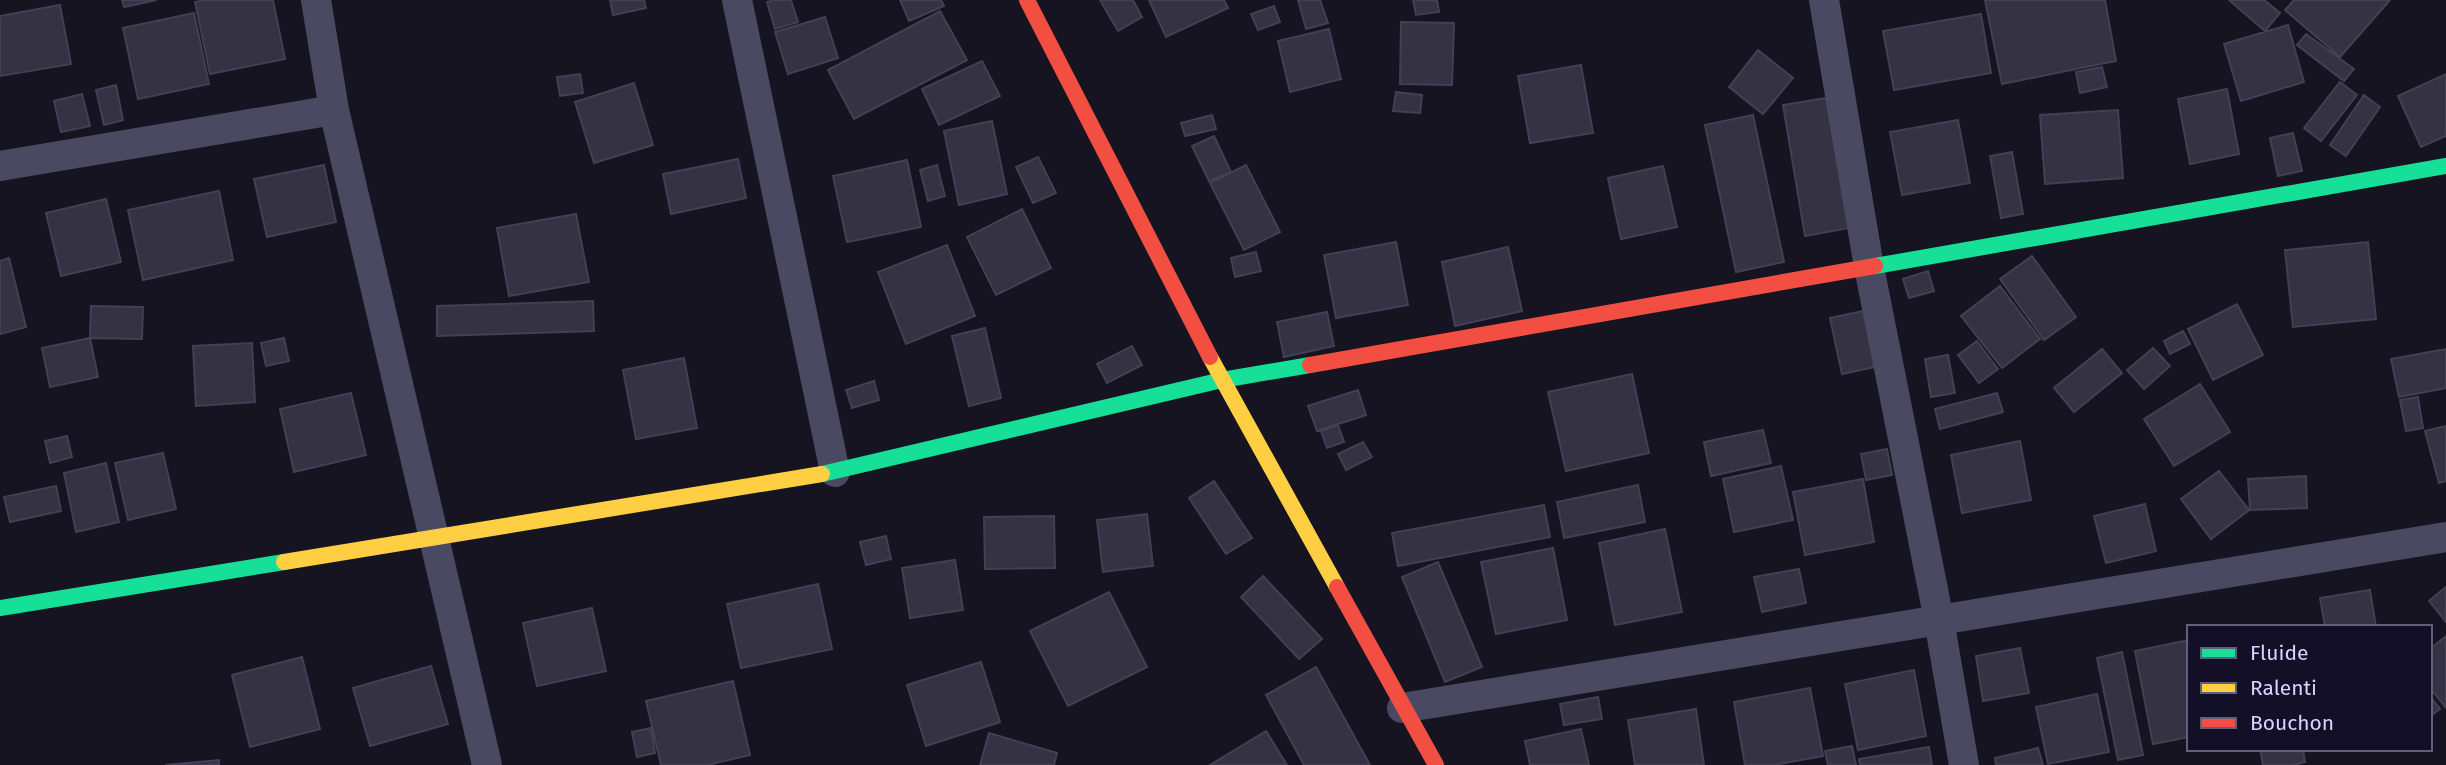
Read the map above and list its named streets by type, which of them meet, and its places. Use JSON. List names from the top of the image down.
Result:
{
  "legend": ["Fluide", "Ralenti", "Bouchon"]
}
